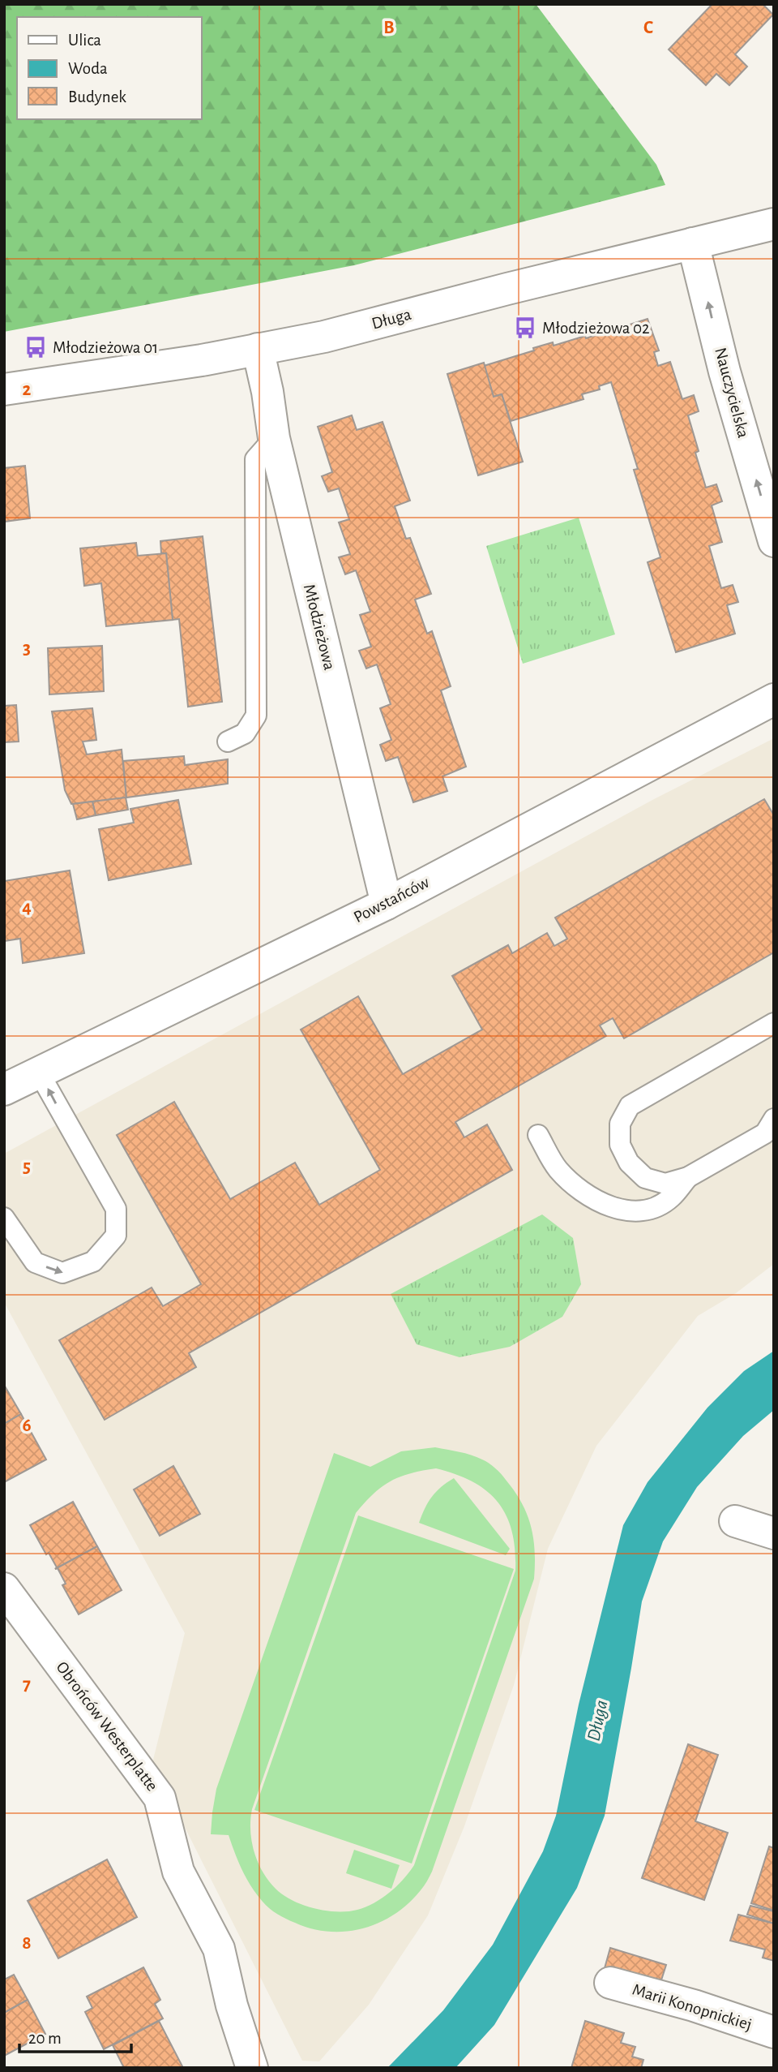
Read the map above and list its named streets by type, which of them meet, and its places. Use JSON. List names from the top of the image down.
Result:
{
  "streets": {
    "street": [
      "Długa",
      "Nauczycielska",
      "Młodzieżowa",
      "Powstańców",
      "Obrońców Westerplatte",
      "Marii Konopnickiej"
    ]
  },
  "crossings": [
    ["Długa", "Nauczycielska"],
    ["Długa", "Młodzieżowa"],
    ["Młodzieżowa", "Powstańców"]
  ],
  "one_way": ["Nauczycielska"],
  "water": ["Długa"],
  "places": {
    "bus stop": ["Młodzieżowa 02", "Młodzieżowa 01"]
  },
  "legend": ["Ulica", "Woda", "Budynek"],
  "scale_bar": "20 m",
  "grid": {
    "columns": ["B", "C"],
    "rows": [
      "2",
      "3",
      "4",
      "5",
      "6",
      "7",
      "8"
    ]
  }
}
